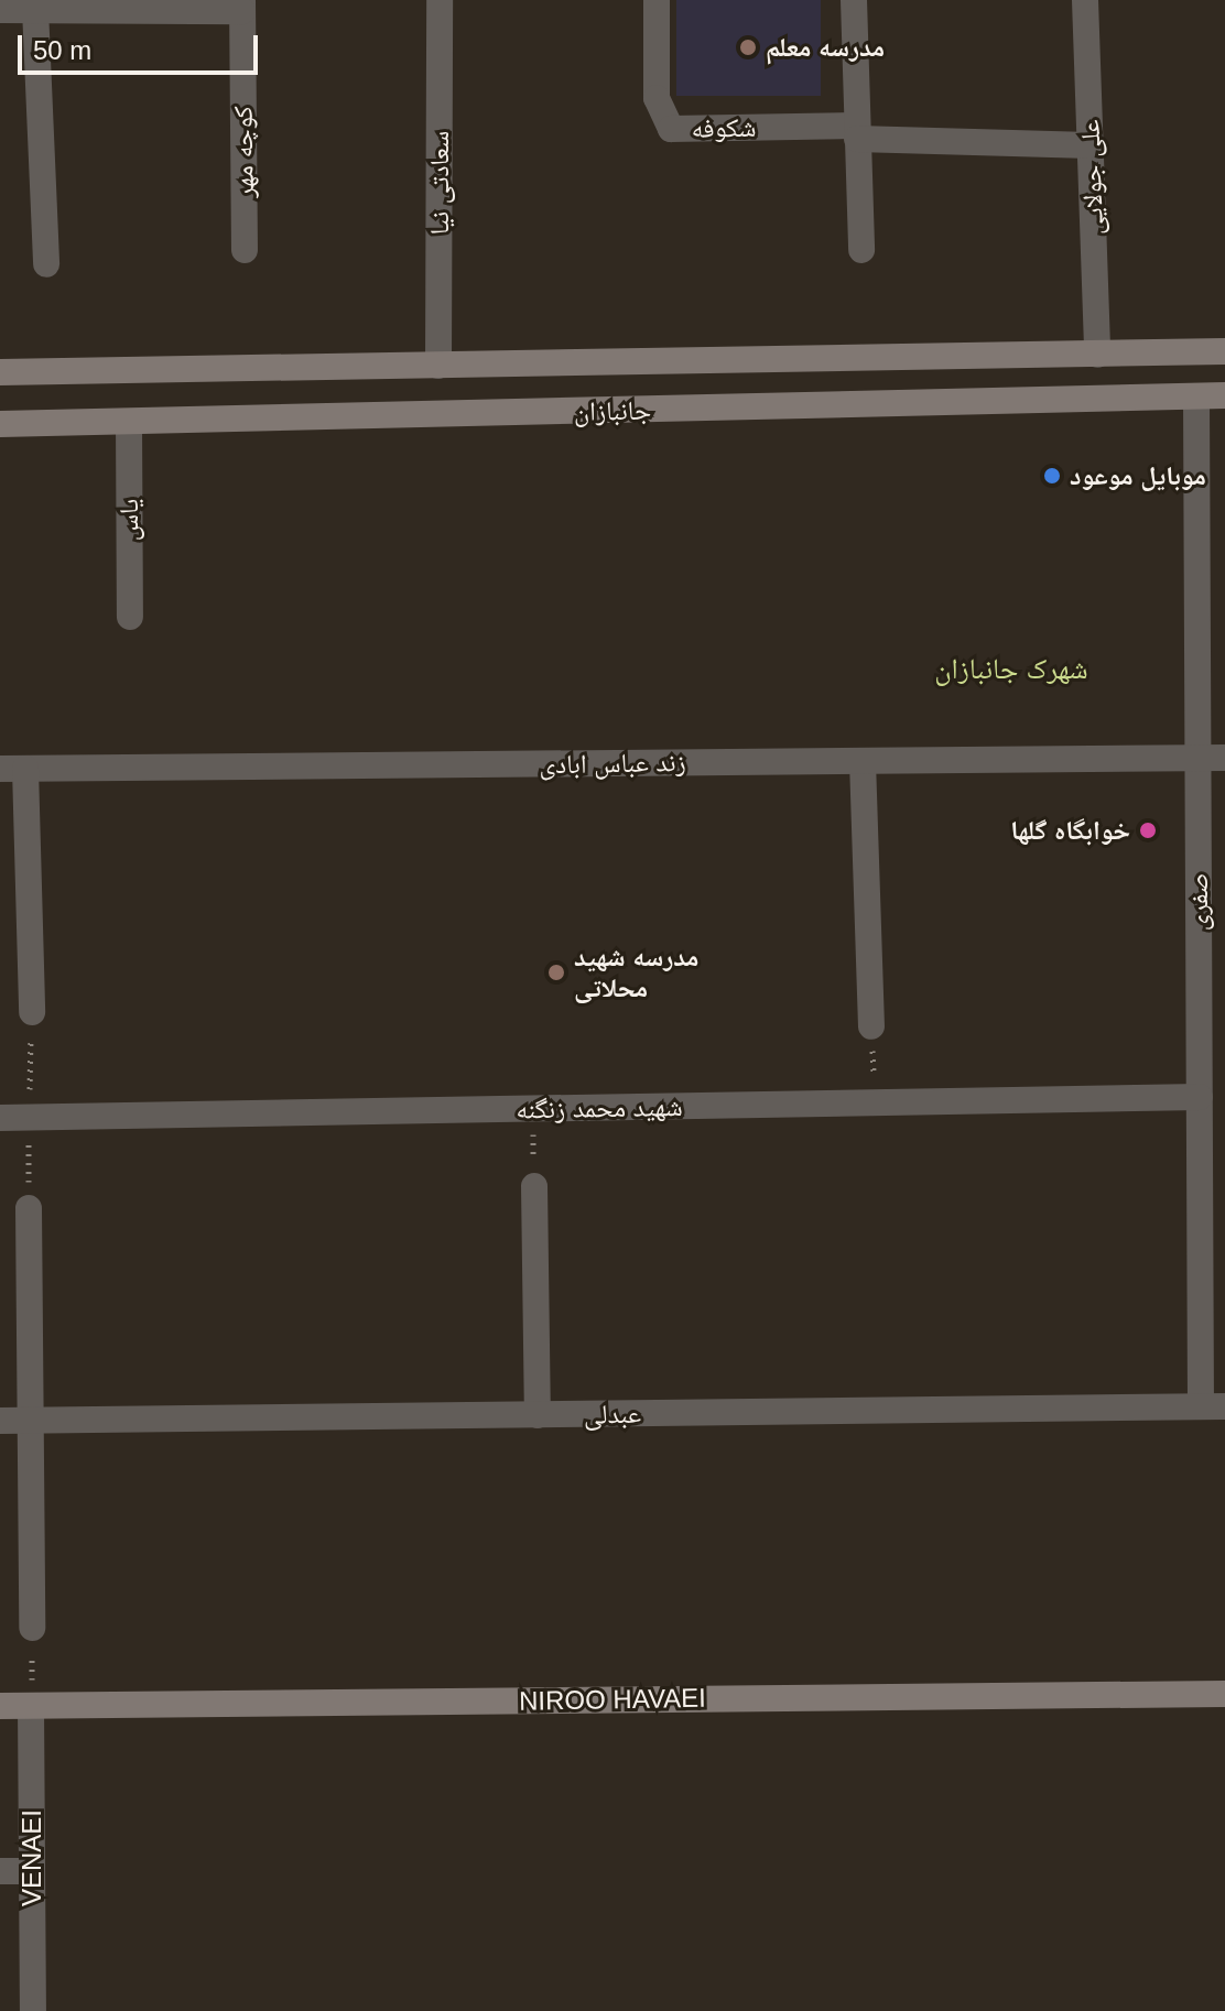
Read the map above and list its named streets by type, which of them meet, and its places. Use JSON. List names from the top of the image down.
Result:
{
  "streets": {
    "main road": ["جانبازان", "NIROO HAVAEI"],
    "street": [
      "شکوفه",
      "کوچه مهر",
      "علی جولایی",
      "سعادتی نیا",
      "یاس",
      "زند عباس ابادی",
      "صفری",
      "شهید محمد زنگنه",
      "عبدلی",
      "VENAEI"
    ]
  },
  "crossings": [
    ["علی جولایی", "جانبازان"],
    ["سعادتی نیا", "جانبازان"],
    ["جانبازان", "یاس"],
    ["جانبازان", "صفری"],
    ["زند عباس ابادی", "صفری"],
    ["صفری", "شهید محمد زنگنه"],
    ["صفری", "عبدلی"],
    ["NIROO HAVAEI", "VENAEI"]
  ],
  "districts": ["شهرک جانبازان"],
  "places": [
    "مدرسه معلم",
    "موبایل موعود",
    "خوابگاه گلها",
    "مدرسه شهید محلاتی"
  ],
  "scale_bar": "50 m"
}
